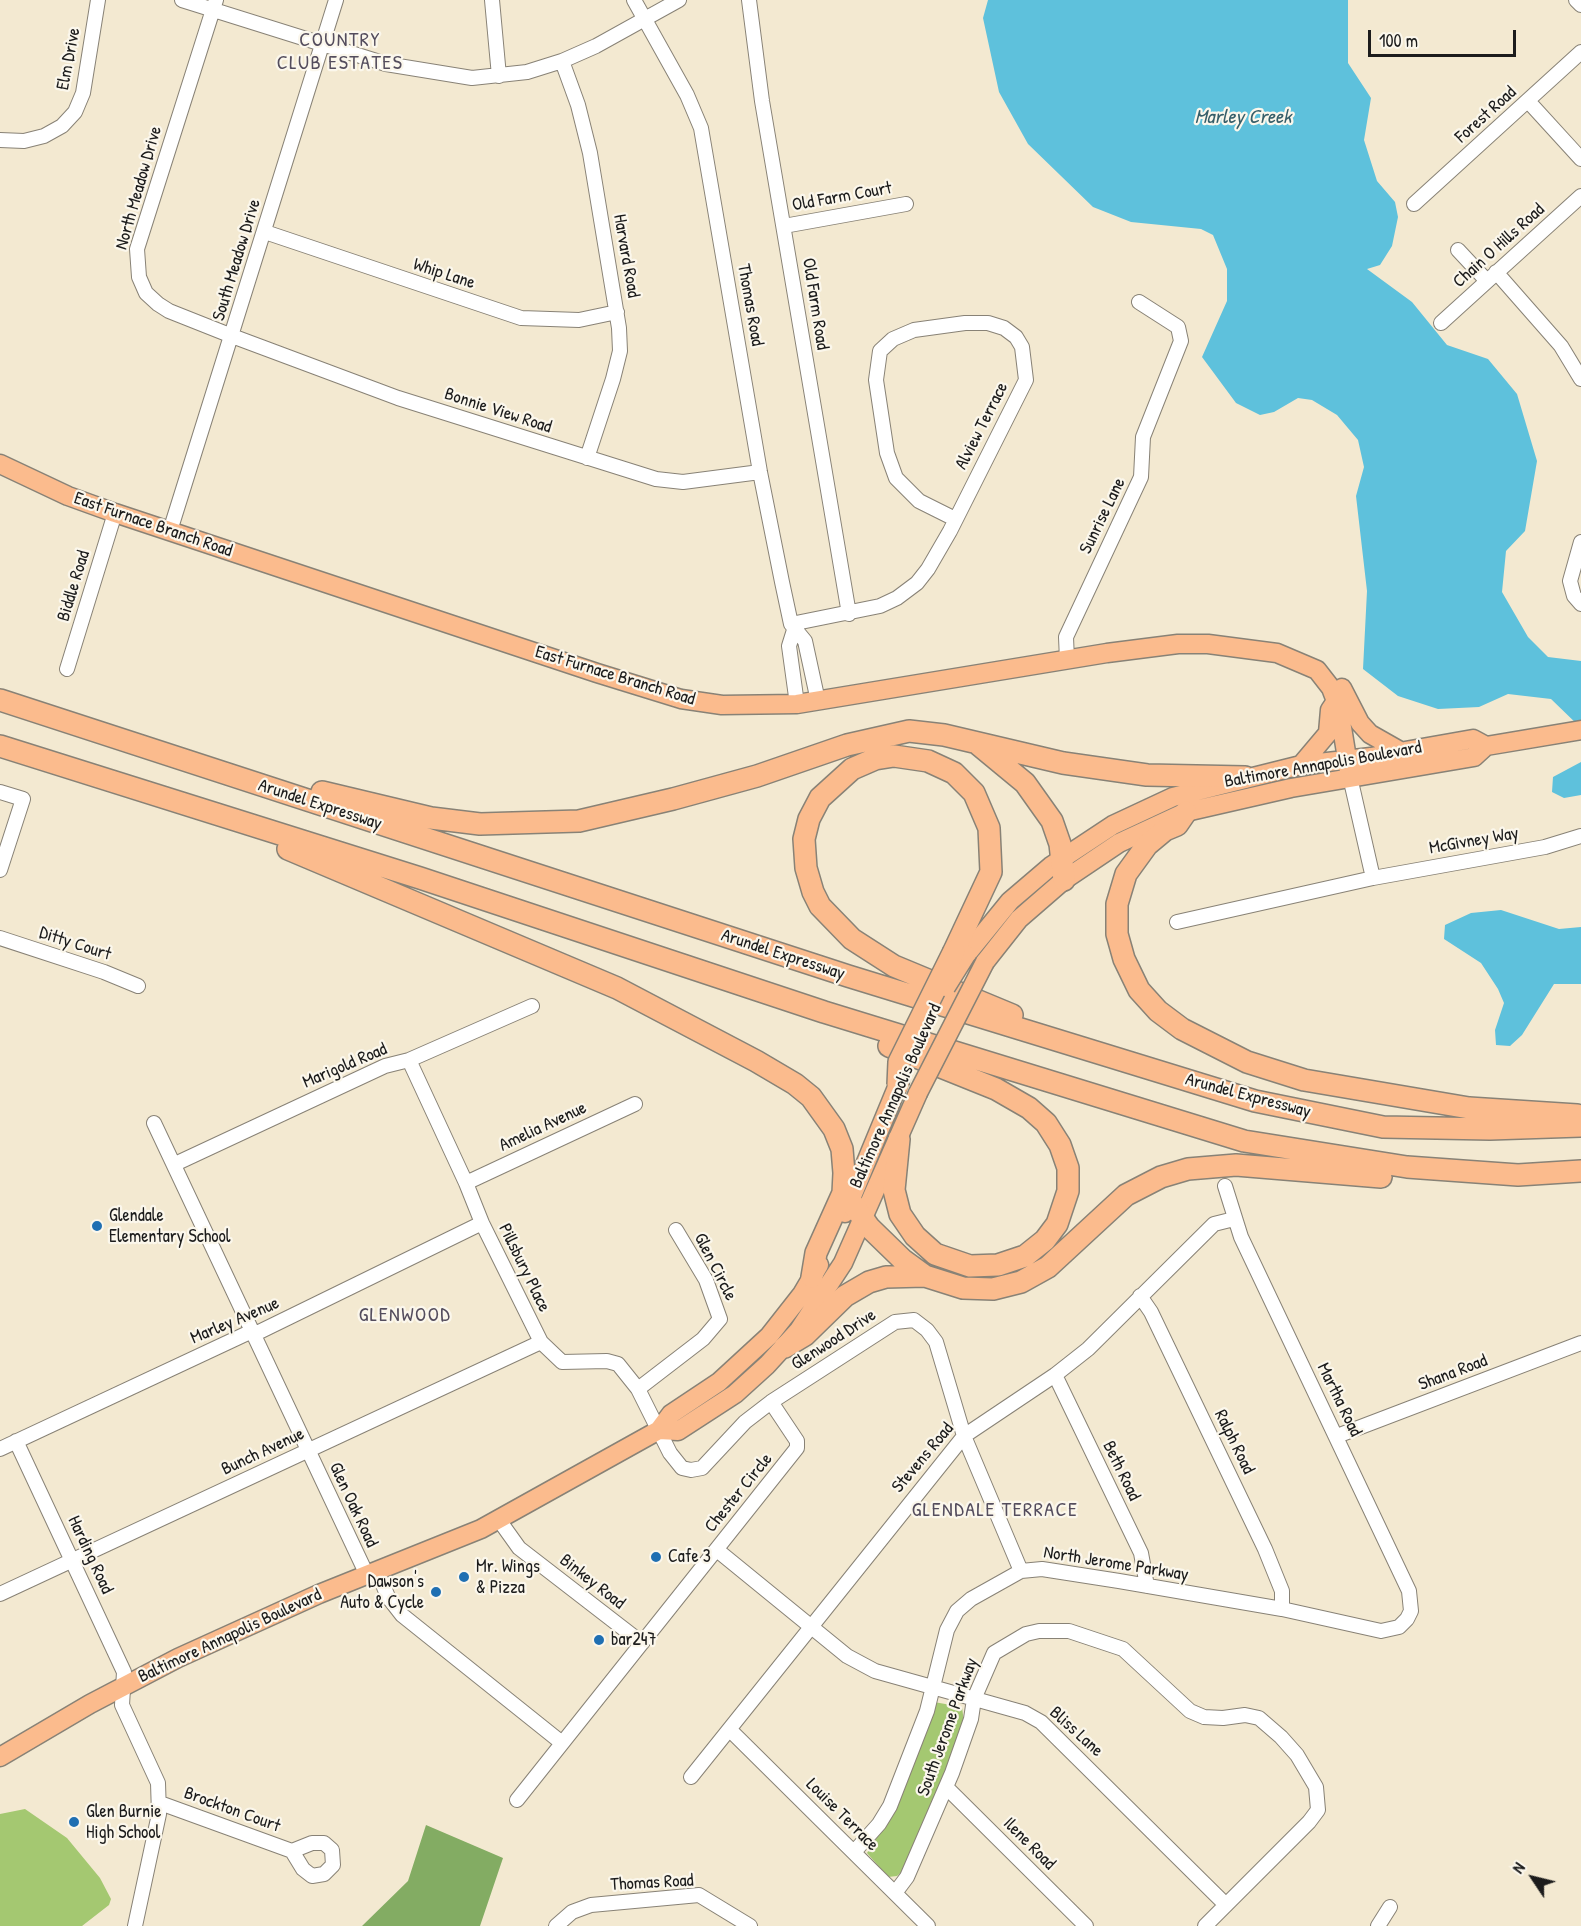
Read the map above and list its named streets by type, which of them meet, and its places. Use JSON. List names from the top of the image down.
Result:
{
  "streets": {
    "highway": ["Arundel Expressway"],
    "main road": ["East Furnace Branch Road", "Baltimore Annapolis Boulevard"],
    "street": [
      "Elm Drive",
      "Forest Road",
      "North Meadow Drive",
      "Old Farm Court",
      "Chain O Hills Road",
      "Harvard Road",
      "South Meadow Drive",
      "Whip Lane",
      "Old Farm Road",
      "Thomas Road",
      "Bonnie View Road",
      "Alview Terrace",
      "Sunrise Lane",
      "Biddle Road",
      "McGivney Way",
      "Ditty Court",
      "Marigold Road",
      "Amelia Avenue",
      "Glen Circle",
      "Pillsbury Place",
      "Marley Avenue",
      "Glenwood Drive",
      "Shana Road",
      "Martha Road",
      "Ralph Road",
      "Bunch Avenue",
      "Stevens Road",
      "Beth Road",
      "Chester Circle",
      "Glen Oak Road",
      "Harding Road",
      "North Jerome Parkway",
      "Binkey Road",
      "South Jerome Parkway",
      "Bliss Lane",
      "Brockton Court",
      "Louise Terrace",
      "Ilene Road"
    ]
  },
  "crossings": [
    ["North Meadow Drive", "South Meadow Drive"],
    ["North Meadow Drive", "Bonnie View Road"],
    ["Old Farm Court", "Old Farm Road"],
    ["Harvard Road", "Whip Lane"],
    ["Harvard Road", "Bonnie View Road"],
    ["South Meadow Drive", "Whip Lane"],
    ["South Meadow Drive", "Bonnie View Road"],
    ["South Meadow Drive", "East Furnace Branch Road"],
    ["Old Farm Road", "Alview Terrace"],
    ["Thomas Road", "Bonnie View Road"],
    ["Thomas Road", "Alview Terrace"],
    ["Thomas Road", "East Furnace Branch Road"],
    ["Sunrise Lane", "East Furnace Branch Road"],
    ["East Furnace Branch Road", "Biddle Road"],
    ["East Furnace Branch Road", "Baltimore Annapolis Boulevard"],
    ["Baltimore Annapolis Boulevard", "Pillsbury Place"],
    ["Baltimore Annapolis Boulevard", "Glenwood Drive"],
    ["Baltimore Annapolis Boulevard", "Glen Oak Road"],
    ["Baltimore Annapolis Boulevard", "Harding Road"],
    ["Baltimore Annapolis Boulevard", "Binkey Road"],
    ["Marigold Road", "Pillsbury Place"],
    ["Marigold Road", "Glen Oak Road"],
    ["Amelia Avenue", "Pillsbury Place"],
    ["Glen Circle", "Pillsbury Place"],
    ["Pillsbury Place", "Marley Avenue"],
    ["Pillsbury Place", "Glenwood Drive"],
    ["Pillsbury Place", "Bunch Avenue"],
    ["Marley Avenue", "Glen Oak Road"],
    ["Marley Avenue", "Harding Road"],
    ["Glenwood Drive", "Stevens Road"],
    ["Glenwood Drive", "Chester Circle"],
    ["Glenwood Drive", "North Jerome Parkway"],
    ["Shana Road", "Martha Road"],
    ["Martha Road", "Stevens Road"],
    ["Martha Road", "North Jerome Parkway"],
    ["Ralph Road", "Stevens Road"],
    ["Ralph Road", "North Jerome Parkway"],
    ["Bunch Avenue", "Glen Oak Road"],
    ["Bunch Avenue", "Harding Road"],
    ["Stevens Road", "Beth Road"],
    ["Stevens Road", "Bliss Lane"],
    ["Stevens Road", "Louise Terrace"],
    ["Beth Road", "North Jerome Parkway"],
    ["Chester Circle", "Binkey Road"],
    ["Chester Circle", "Bliss Lane"],
    ["Harding Road", "Brockton Court"],
    ["North Jerome Parkway", "Bliss Lane"],
    ["North Jerome Parkway", "Louise Terrace"],
    ["South Jerome Parkway", "Bliss Lane"],
    ["South Jerome Parkway", "Louise Terrace"],
    ["South Jerome Parkway", "Ilene Road"]
  ],
  "districts": ["COUNTRY CLUB ESTATES", "GLENWOOD", "GLENDALE TERRACE"],
  "water": ["Marley Creek"],
  "places": [
    "Glendale Elementary School",
    "Cafe 3",
    "Mr. Wings & Pizza",
    "Dawson's Auto & Cycle",
    "bar247",
    "Glen Burnie High School"
  ],
  "scale_bar": "100 m",
  "north": "top left"
}
